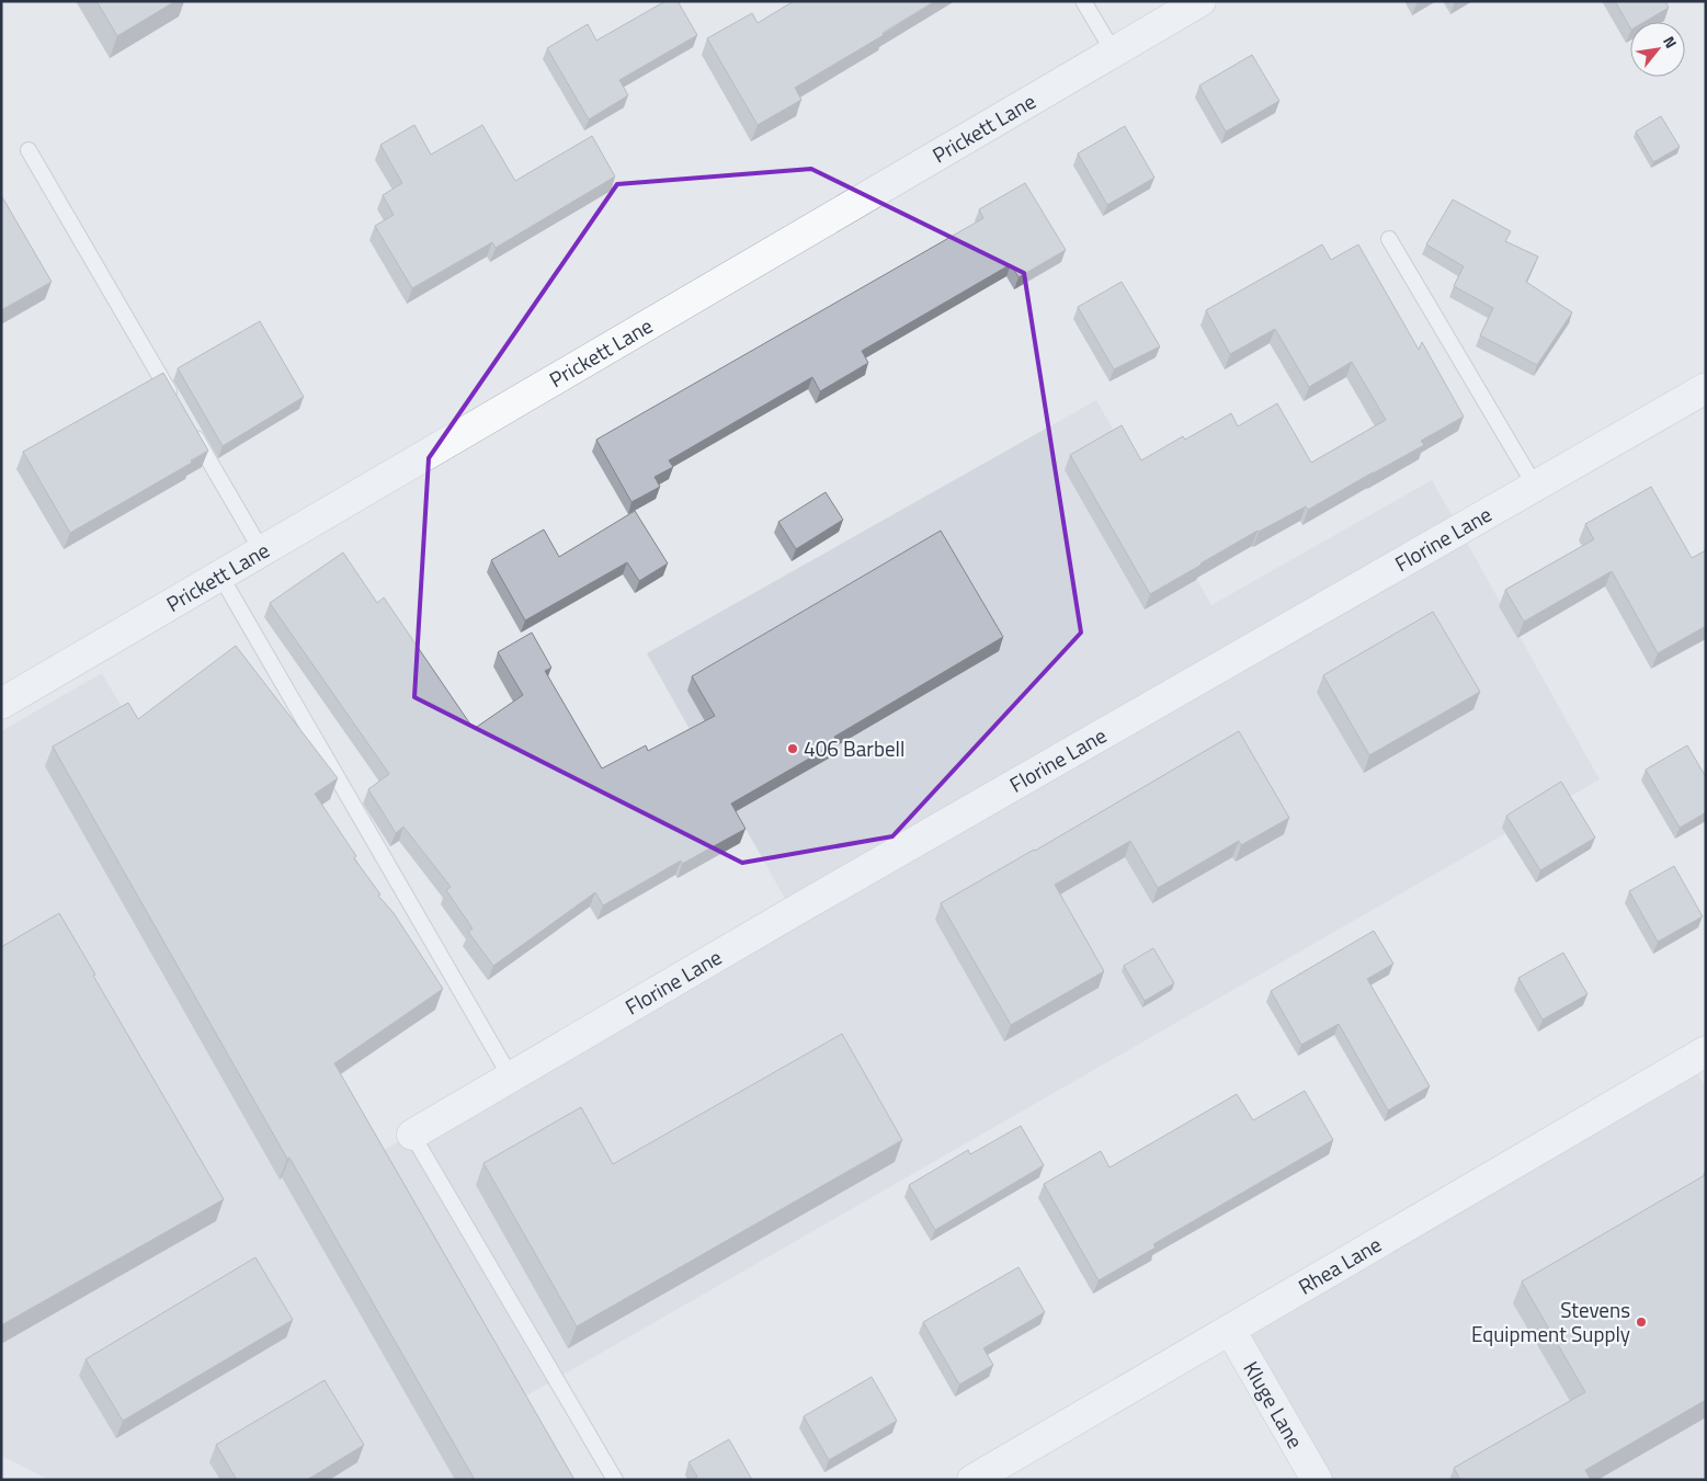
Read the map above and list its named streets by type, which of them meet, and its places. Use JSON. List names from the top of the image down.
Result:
{
  "streets": {
    "street": [
      "Prickett Lane",
      "Florine Lane",
      "Rhea Lane",
      "Kluge Lane"
    ]
  },
  "crossings": [
    ["Rhea Lane", "Kluge Lane"]
  ],
  "places": ["406 Barbell", "Stevens Equipment Supply"],
  "north": "top right"
}
